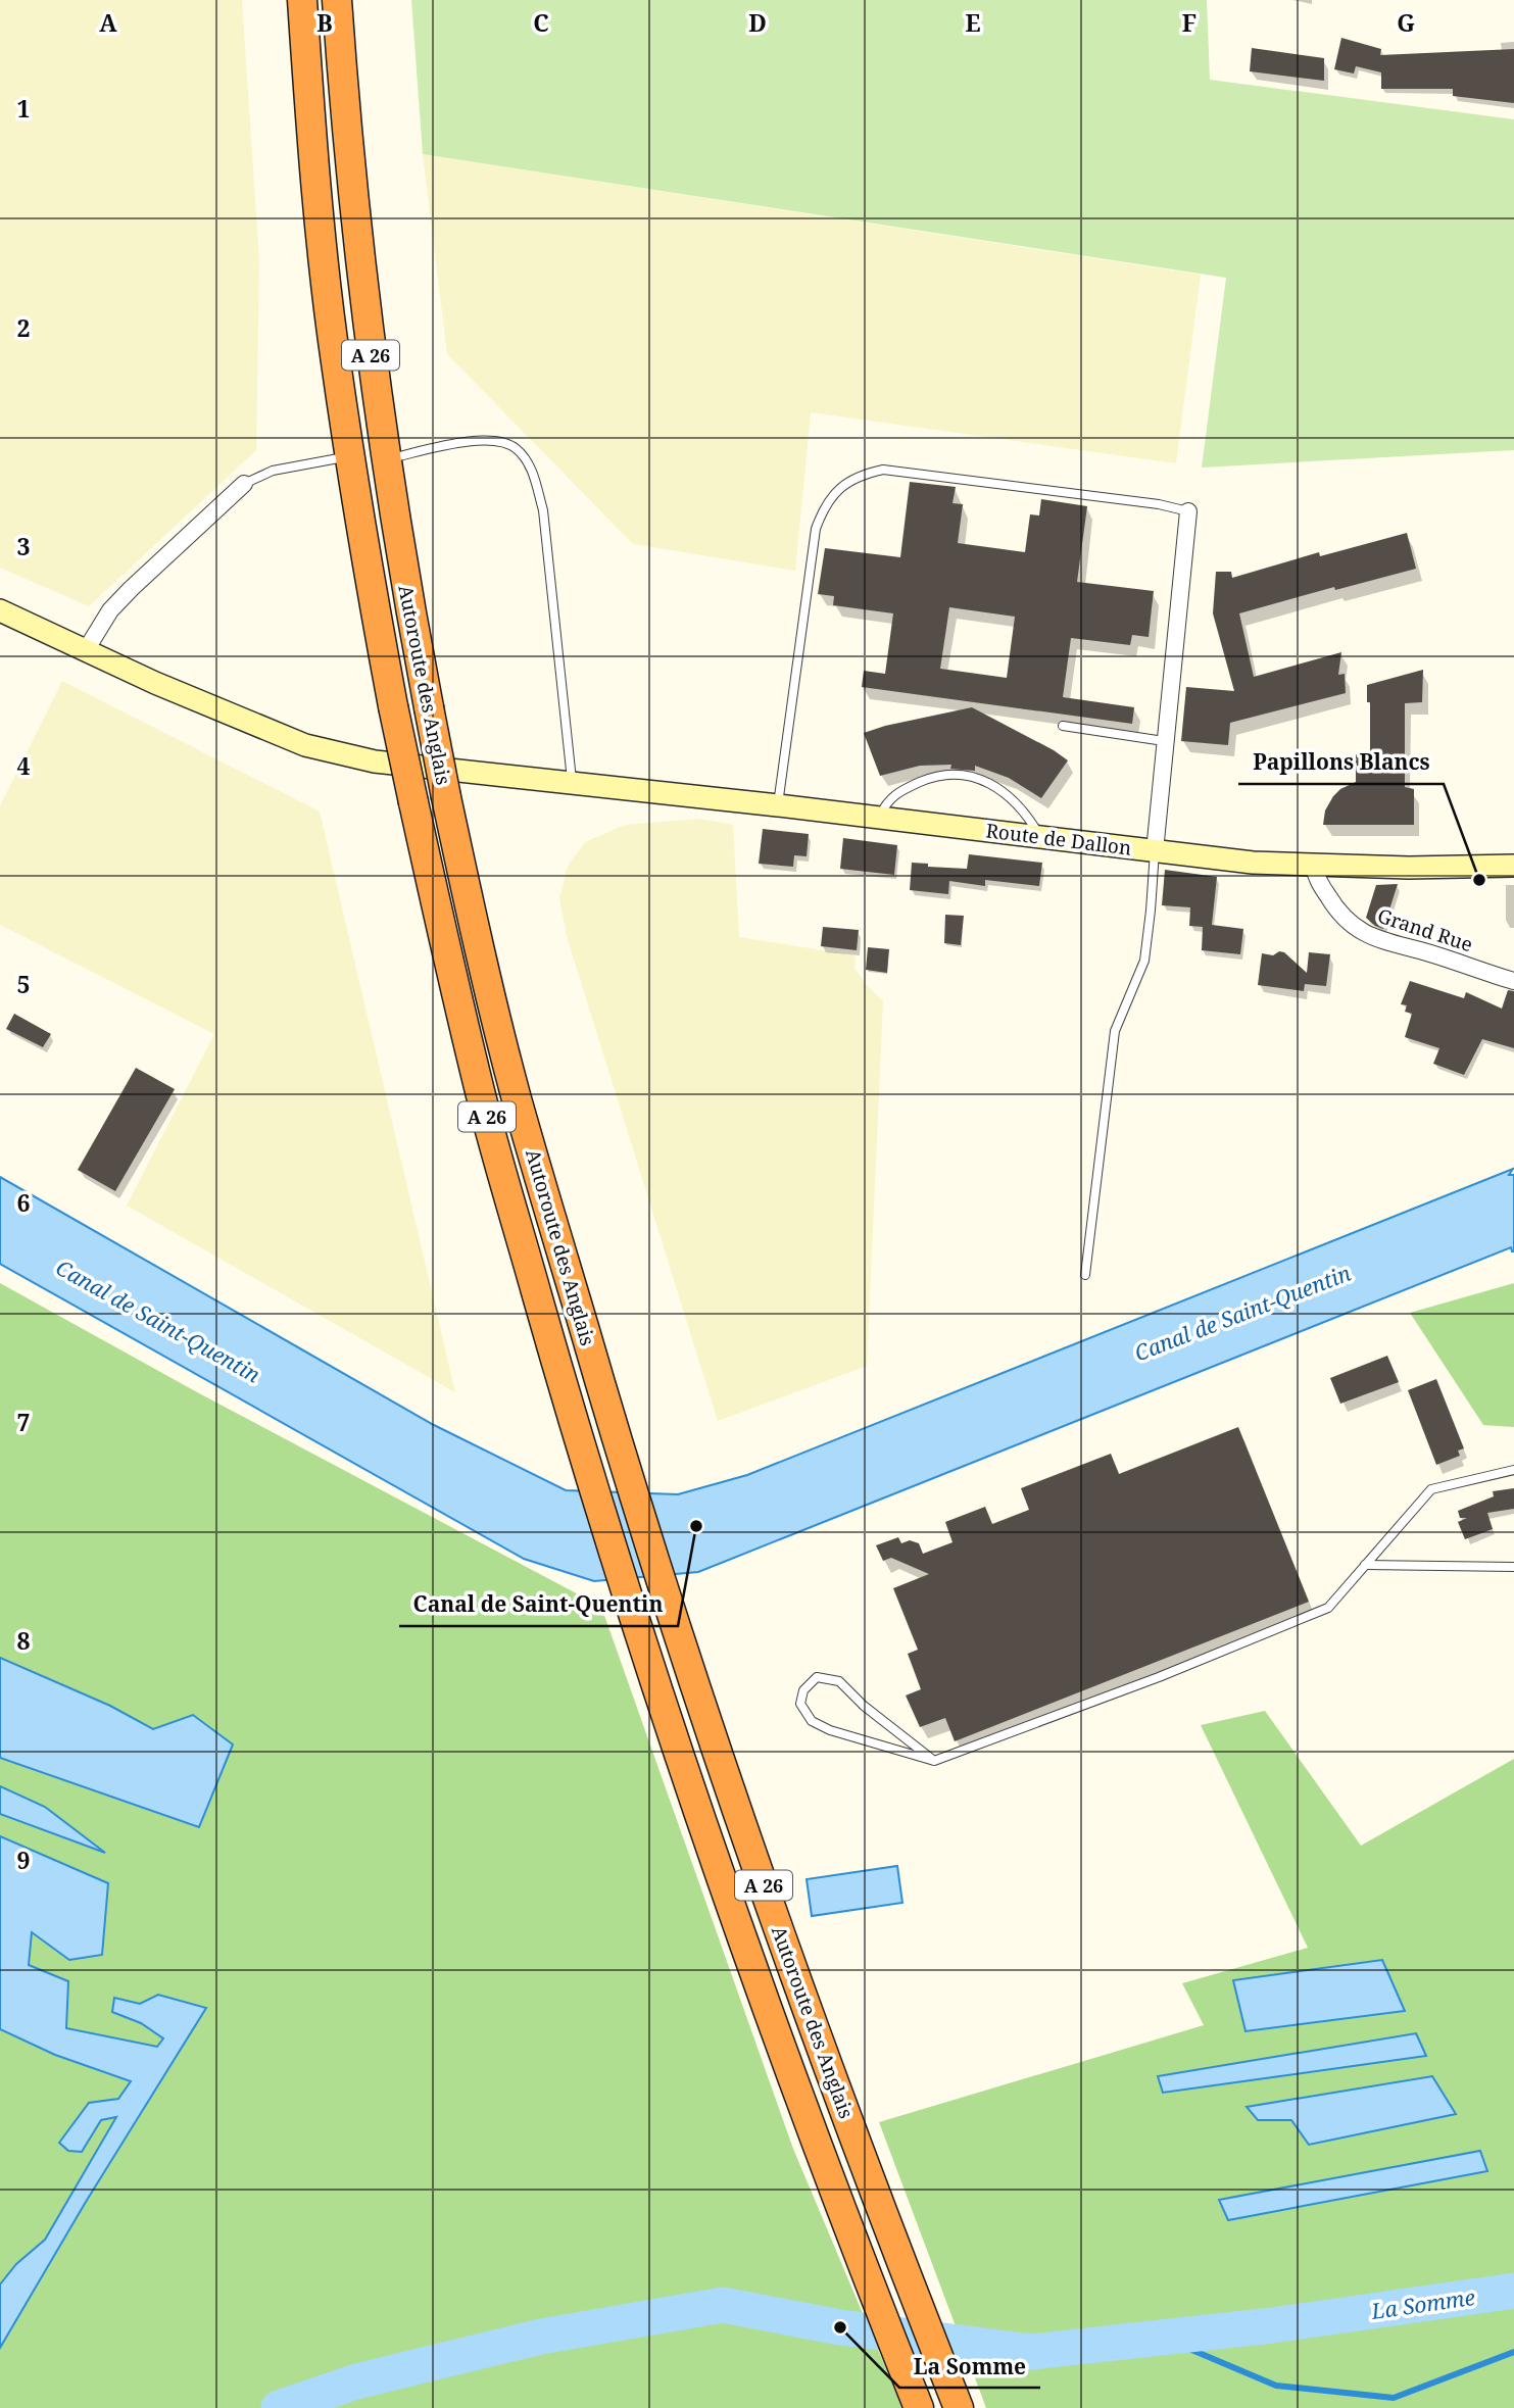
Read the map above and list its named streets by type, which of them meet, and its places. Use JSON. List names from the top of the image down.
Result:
{
  "streets": {
    "highway": ["A 26", "Autoroute des Anglais"],
    "street": ["Route de Dallon", "Grand Rue"]
  },
  "crossings": [
    ["Route de Dallon", "Grand Rue"]
  ],
  "water": ["Canal de Saint-Quentin", "La Somme"],
  "places": ["Papillons Blancs", "Canal de Saint-Quentin", "La Somme"],
  "grid": {
    "columns": [
      "A",
      "B",
      "C",
      "D",
      "E",
      "F",
      "G"
    ],
    "rows": [
      "1",
      "2",
      "3",
      "4",
      "5",
      "6",
      "7",
      "8",
      "9"
    ]
  }
}
